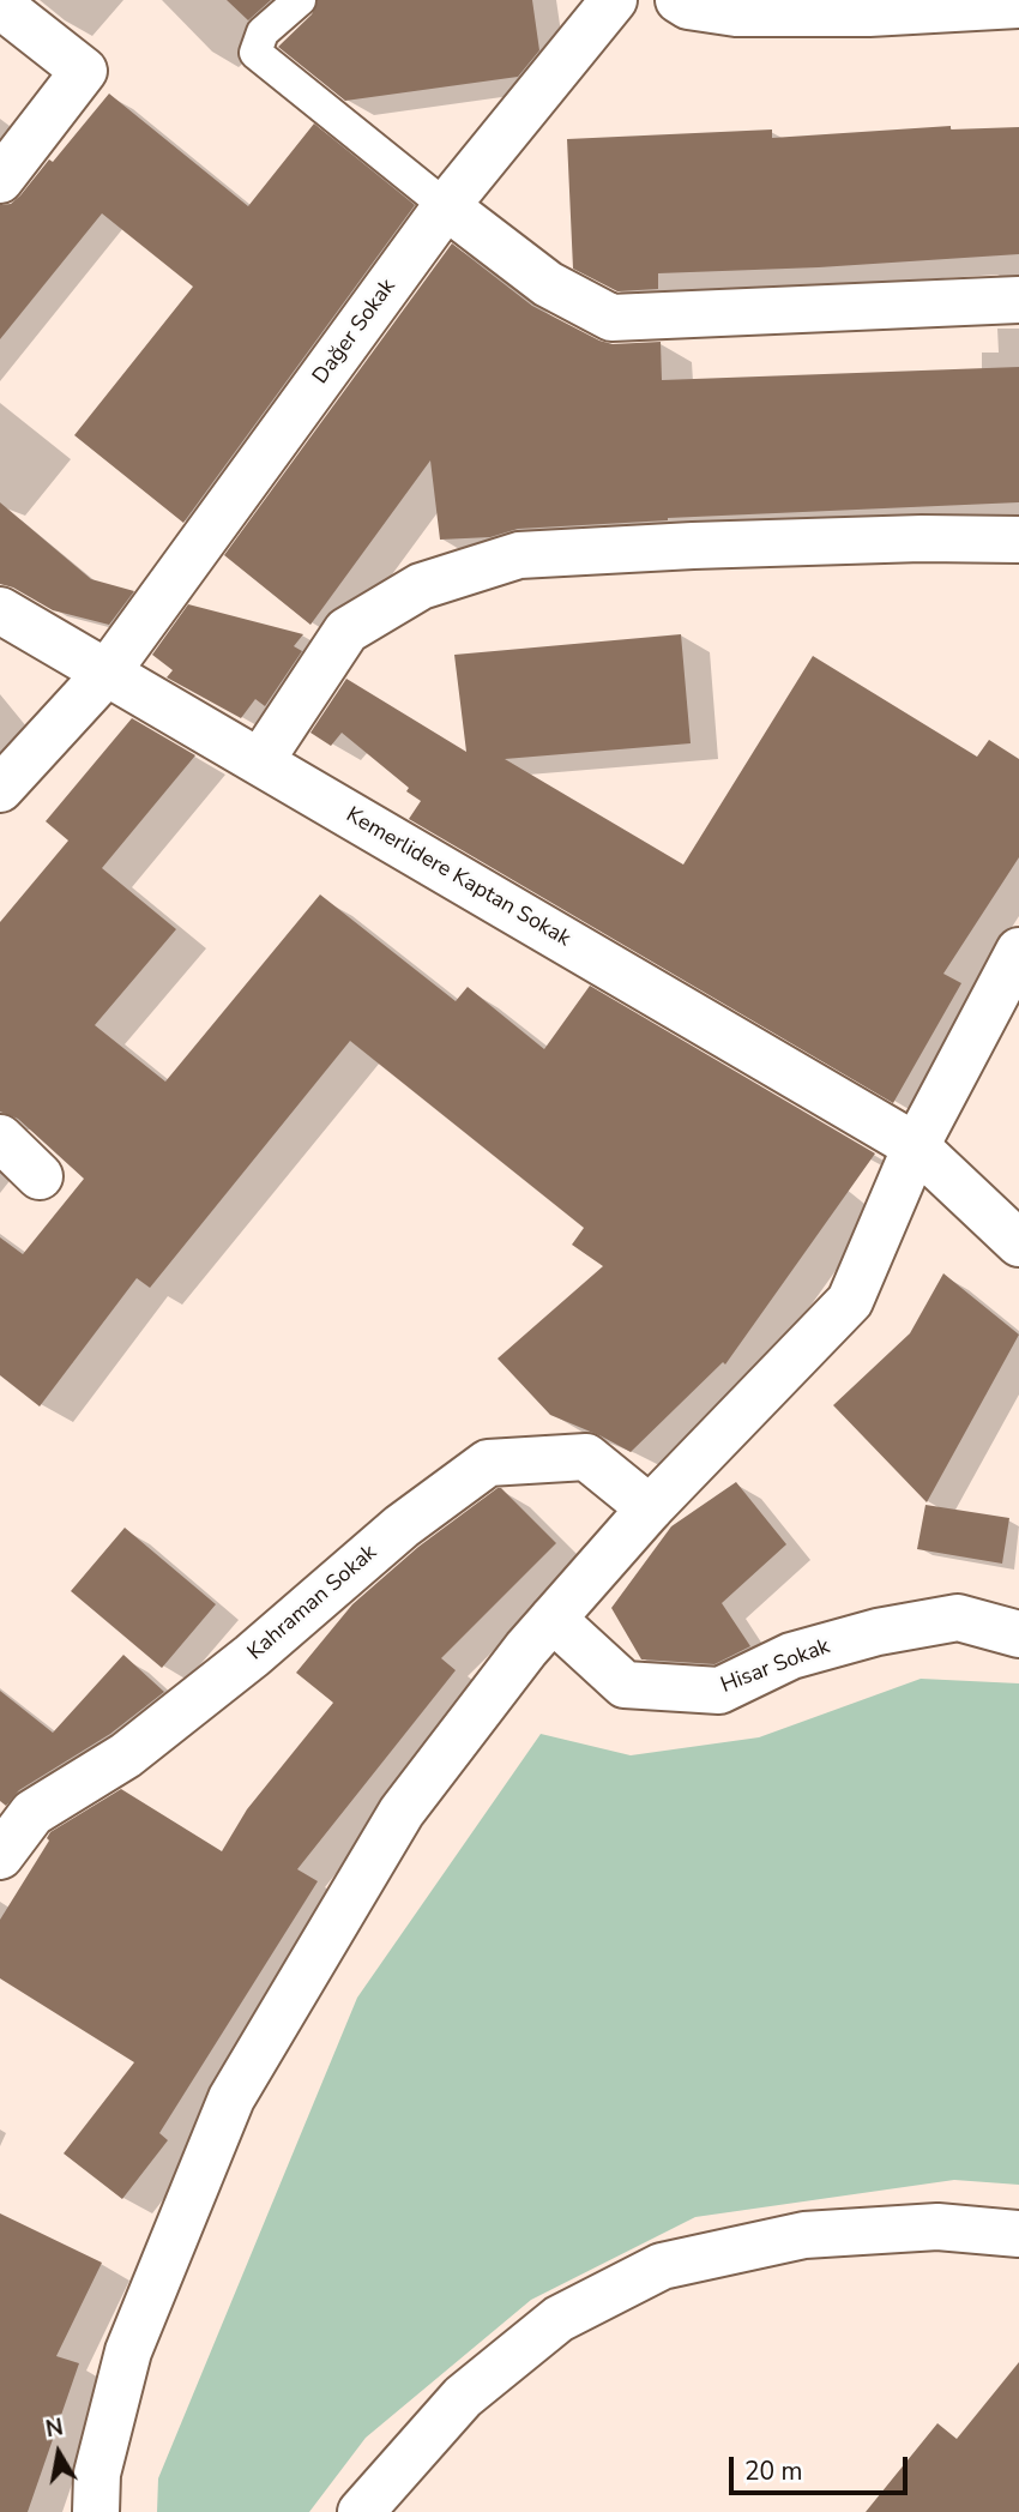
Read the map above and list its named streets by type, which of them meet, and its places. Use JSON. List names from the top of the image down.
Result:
{
  "streets": {
    "street": [
      "Dağer Sokak",
      "Kemerlidere Kaptan Sokak",
      "Kahraman Sokak",
      "Hisar Sokak"
    ]
  },
  "crossings": [
    ["Dağer Sokak", "Kemerlidere Kaptan Sokak"]
  ],
  "scale_bar": "20 m",
  "north": "top"
}
